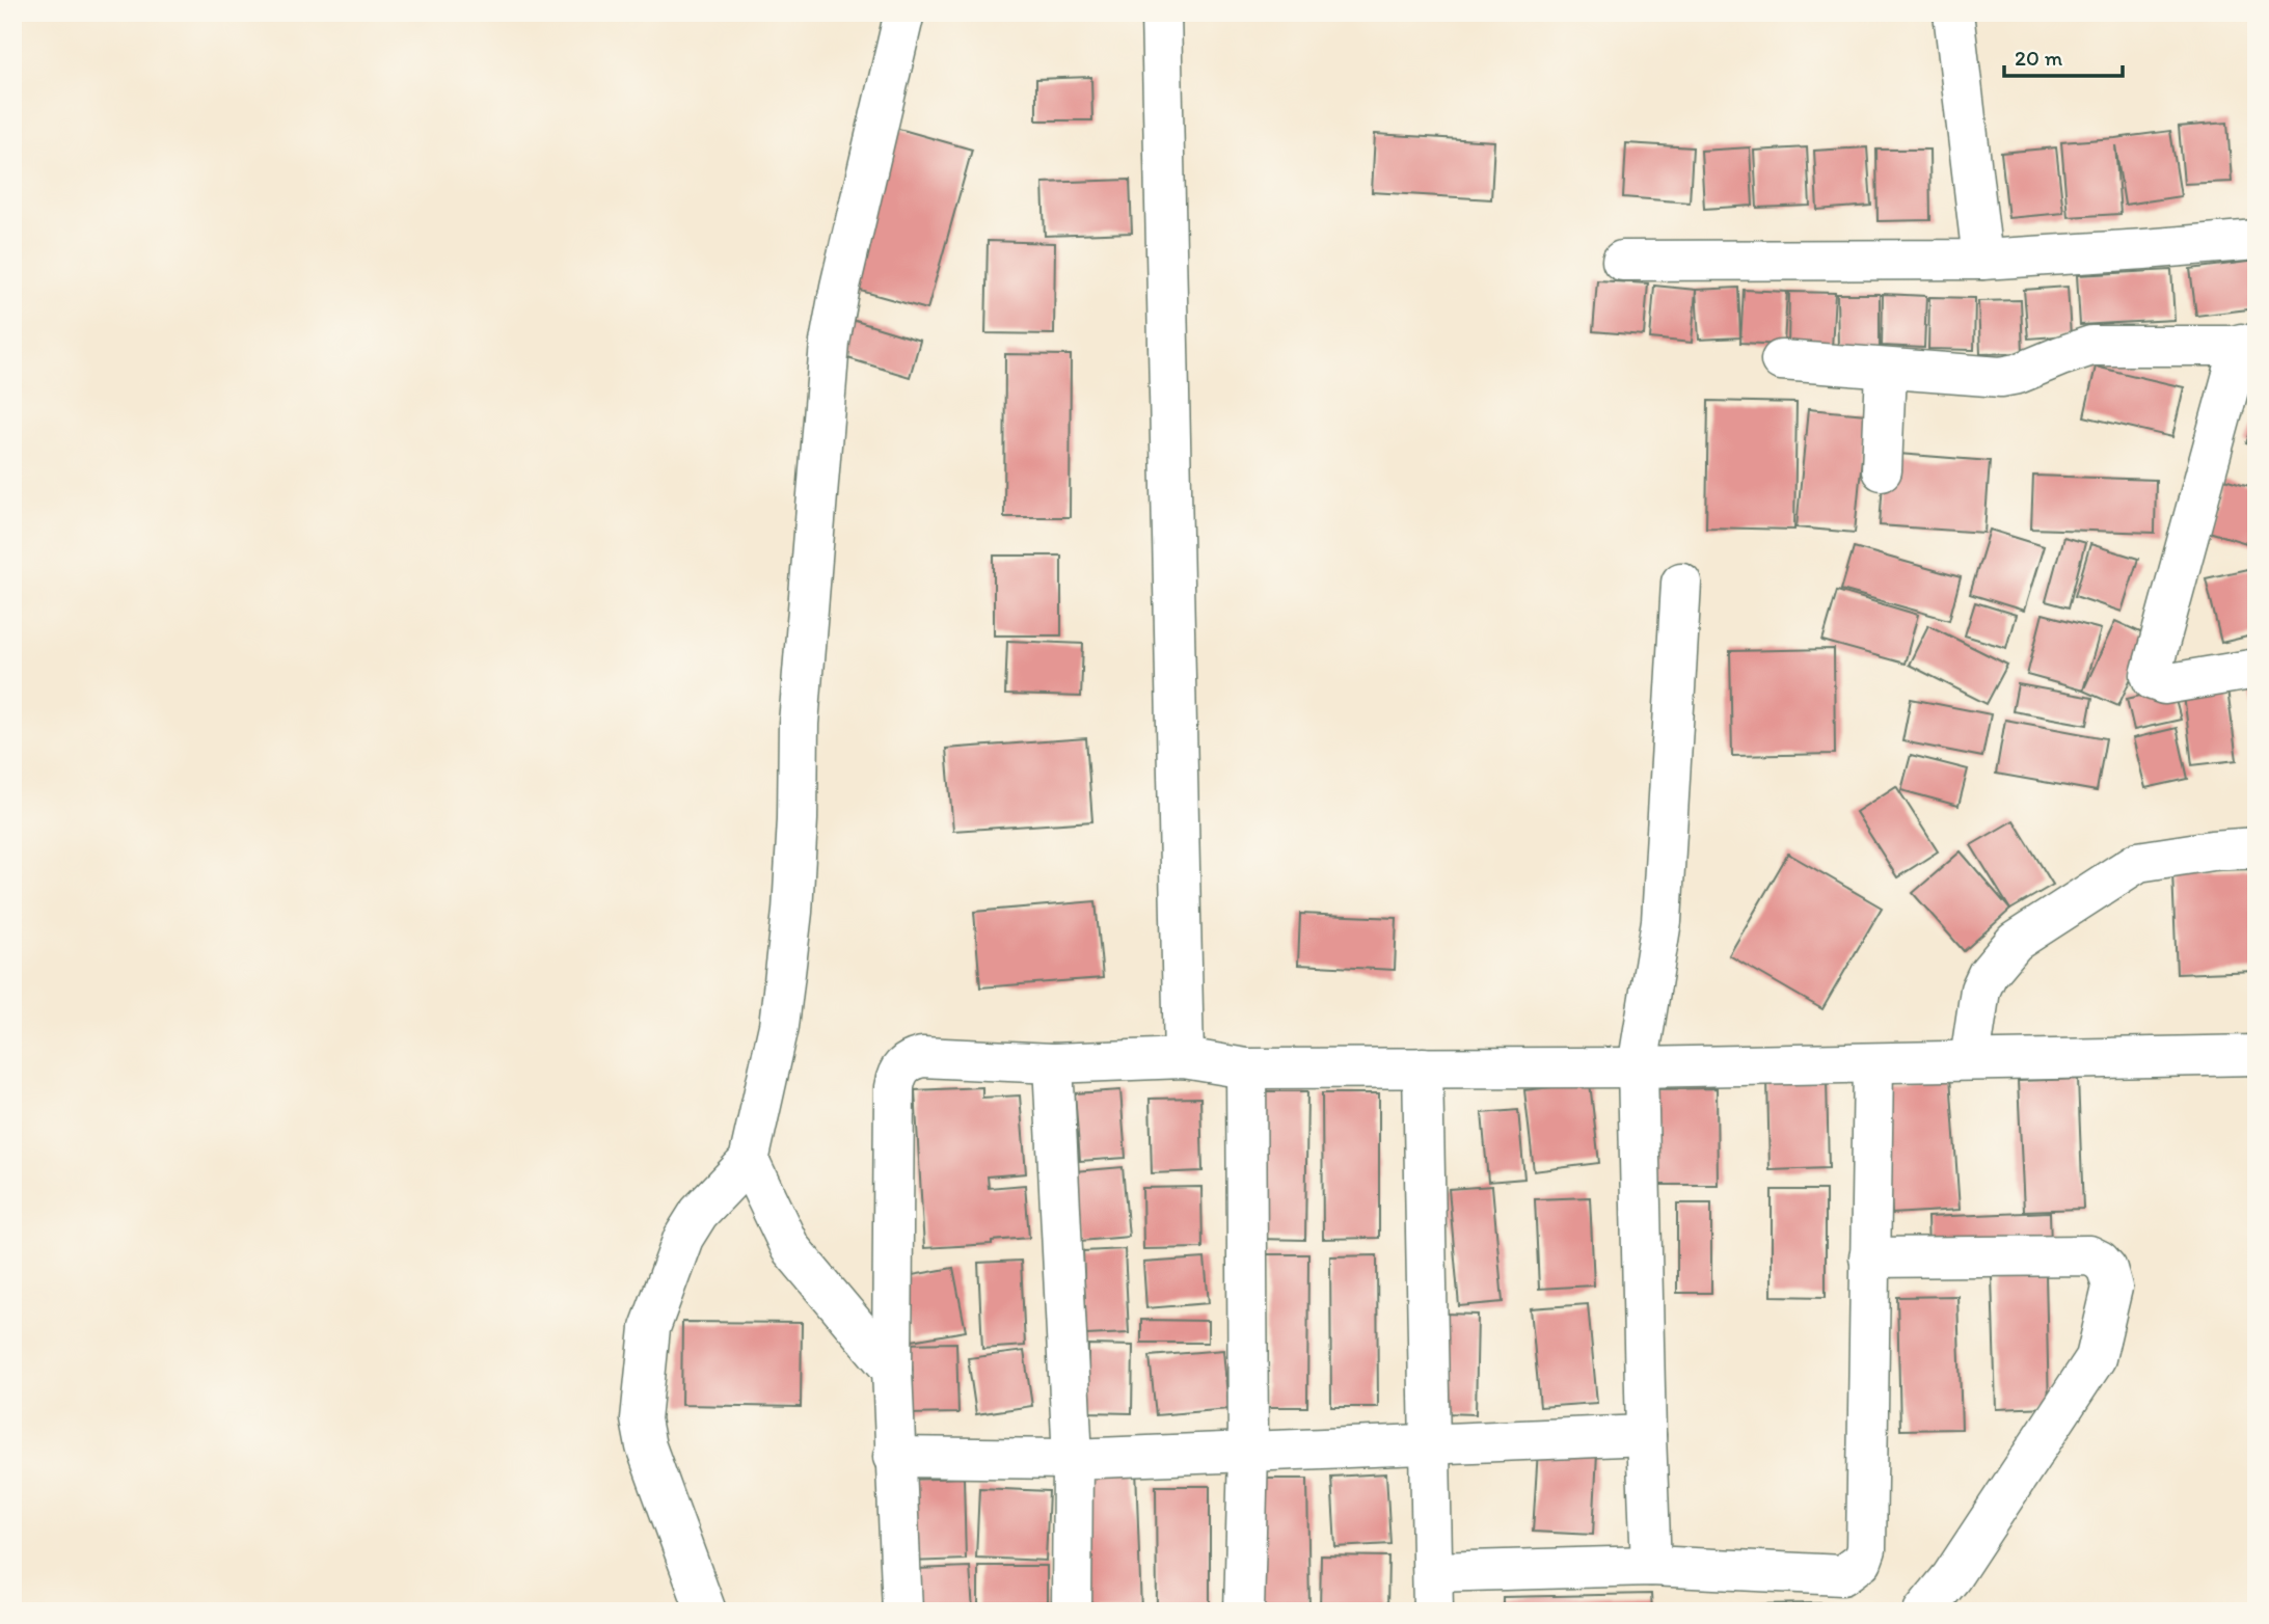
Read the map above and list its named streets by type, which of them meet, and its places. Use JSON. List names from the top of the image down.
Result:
{
  "scale_bar": "20 m"
}
